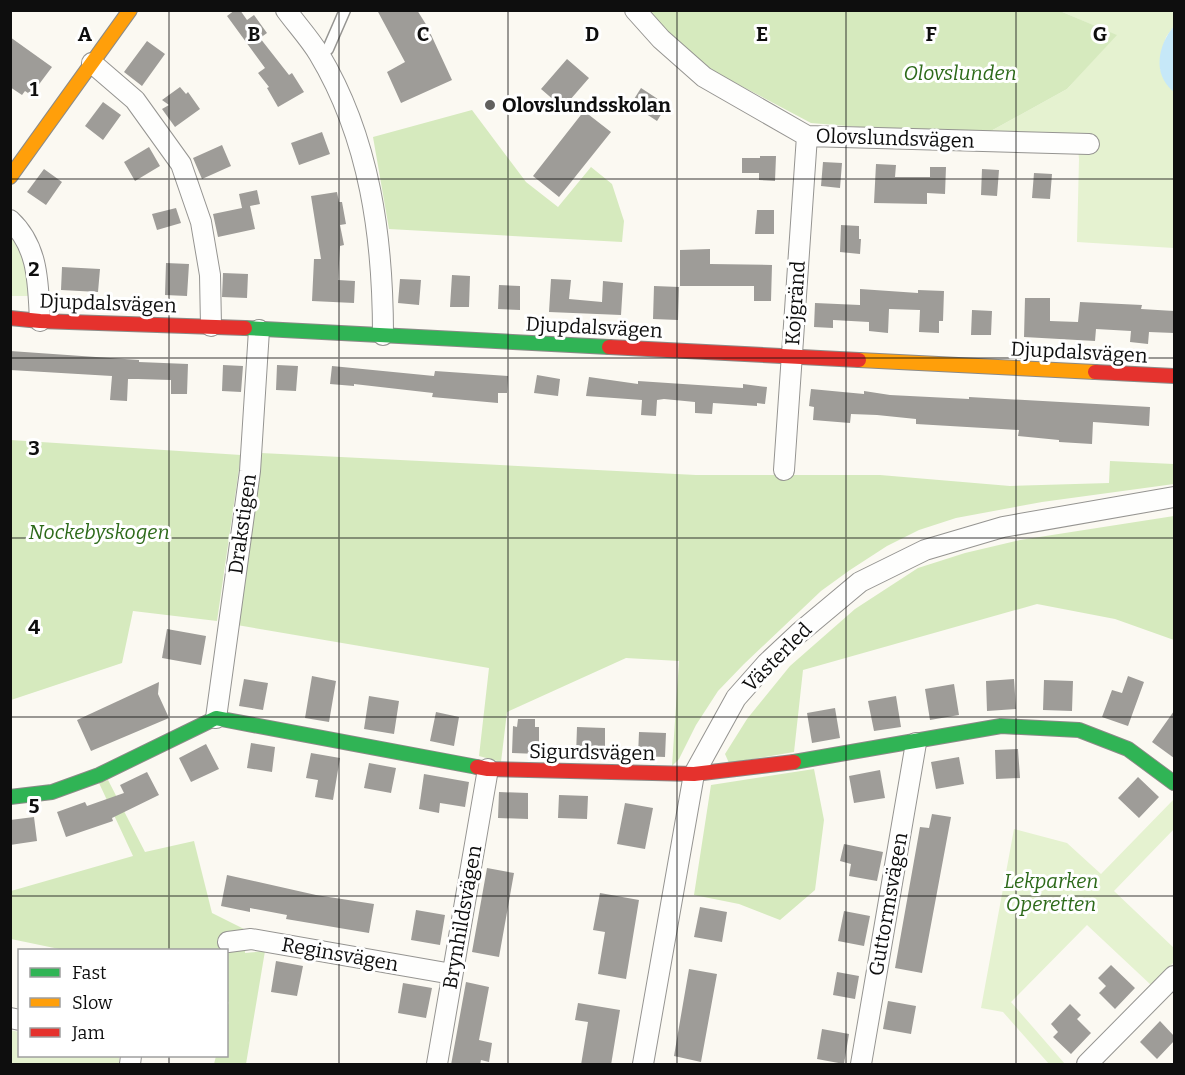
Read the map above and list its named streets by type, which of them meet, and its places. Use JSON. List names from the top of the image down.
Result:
{
  "streets": {
    "street": [
      "Olovslundsvägen",
      "Djupdalsvägen",
      "Kojgränd",
      "Drakstigen",
      "Västerled",
      "Sigurdsvägen",
      "Guttormsvägen",
      "Brynhildsvägen",
      "Reginsvägen"
    ]
  },
  "crossings": [
    ["Olovslundsvägen", "Kojgränd"],
    ["Djupdalsvägen", "Kojgränd"],
    ["Djupdalsvägen", "Drakstigen"],
    ["Drakstigen", "Sigurdsvägen"],
    ["Västerled", "Sigurdsvägen"],
    ["Sigurdsvägen", "Guttormsvägen"],
    ["Sigurdsvägen", "Brynhildsvägen"],
    ["Brynhildsvägen", "Reginsvägen"]
  ],
  "parks": ["Olovslunden", "Nockebyskogen", "Lekparken Operetten"],
  "places": ["Olovslundsskolan"],
  "legend": ["Fast", "Slow", "Jam"],
  "grid": {
    "columns": [
      "A",
      "B",
      "C",
      "D",
      "E",
      "F",
      "G"
    ],
    "rows": [
      "1",
      "2",
      "3",
      "4",
      "5"
    ]
  }
}
